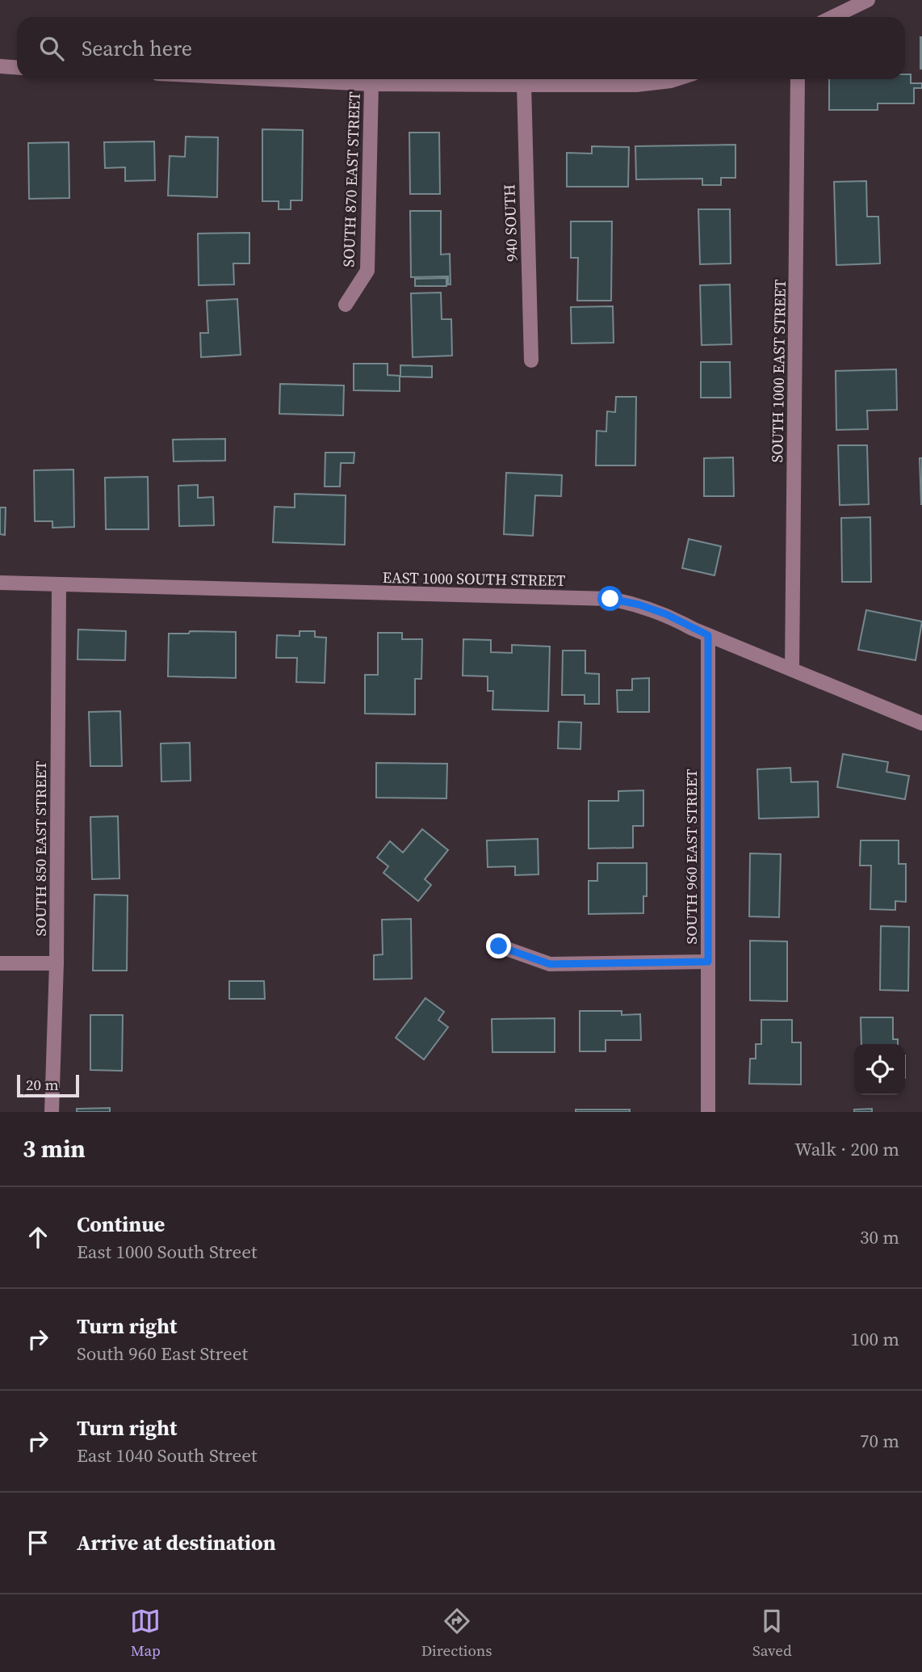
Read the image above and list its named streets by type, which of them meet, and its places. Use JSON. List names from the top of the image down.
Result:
{
  "streets": {
    "street": [
      "SOUTH 870 EAST STREET",
      "940 SOUTH",
      "SOUTH 1000 EAST STREET",
      "EAST 1000 SOUTH STREET",
      "SOUTH 850 EAST STREET",
      "SOUTH 960 EAST STREET"
    ]
  },
  "crossings": [
    ["SOUTH 1000 EAST STREET", "EAST 1000 SOUTH STREET"],
    ["EAST 1000 SOUTH STREET", "SOUTH 850 EAST STREET"],
    ["EAST 1000 SOUTH STREET", "SOUTH 960 EAST STREET"]
  ],
  "scale_bar": "20 m",
  "page": {
    "search": "Search here",
    "scale": "20 m",
    "heading": ["3 min", "Walk · 200 m"],
    "list": [
      ["Continue", "East 1000 South Street", "30 m"],
      ["Turn right", "South 960 East Street", "100 m"],
      ["Turn right", "East 1040 South Street", "70 m"],
      "Arrive at destination"
    ],
    "nav": ["Map", "Directions", "Saved"]
  }
}
